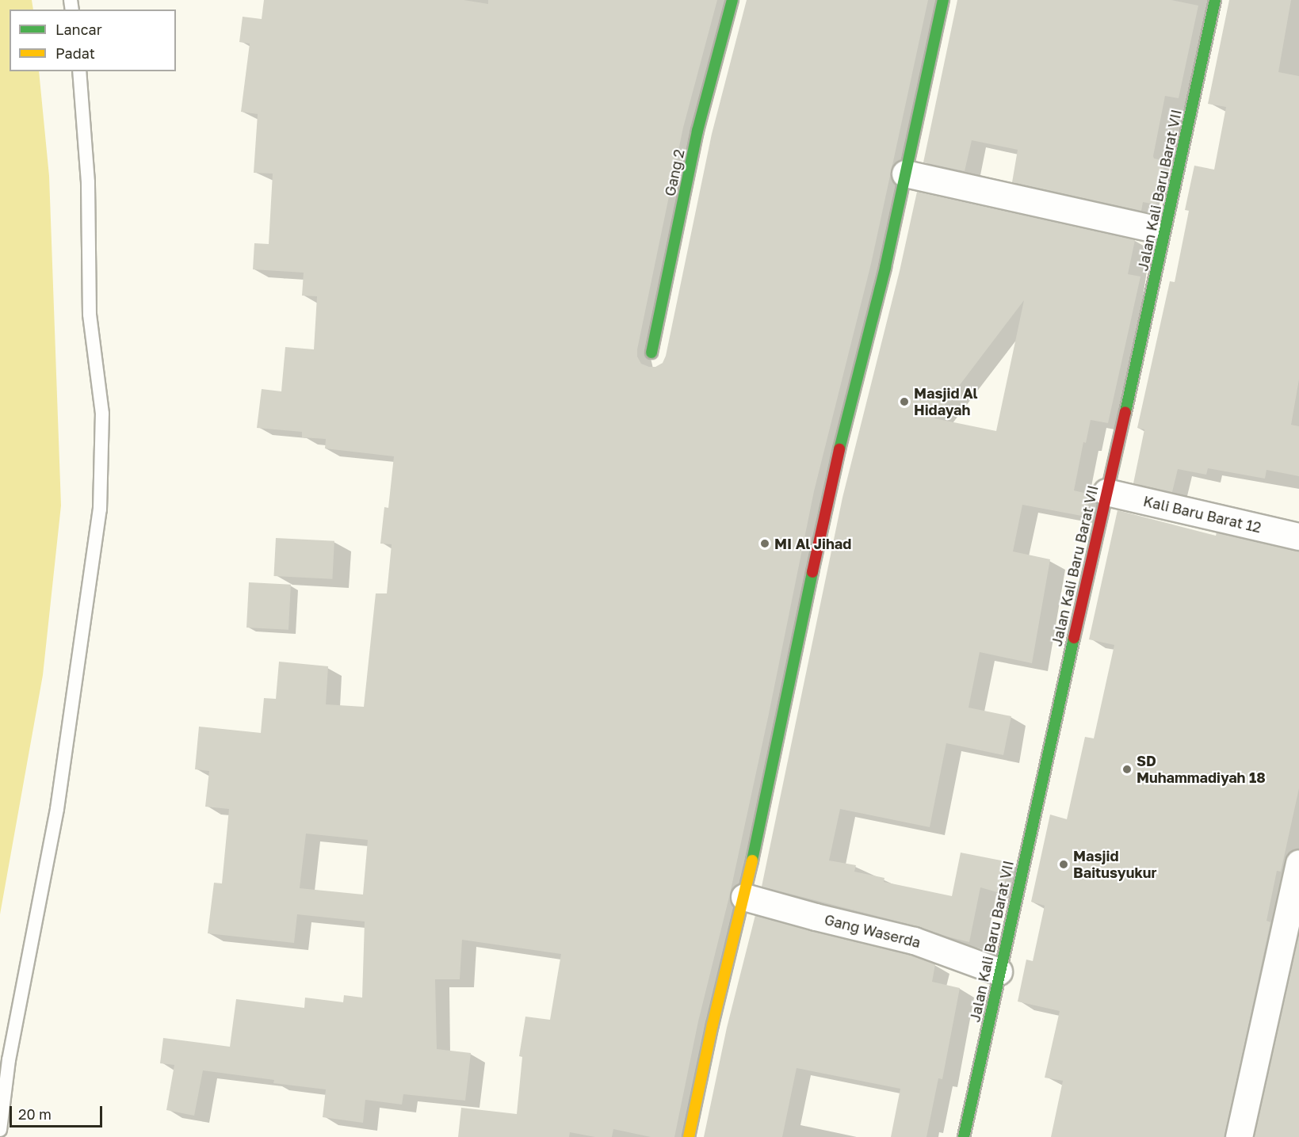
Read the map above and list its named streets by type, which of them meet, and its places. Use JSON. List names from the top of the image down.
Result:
{
  "streets": {
    "street": [
      "Gang 2",
      "Jalan Kali Baru Barat VII",
      "Kali Baru Barat 12",
      "Gang Waserda"
    ]
  },
  "crossings": [
    ["Jalan Kali Baru Barat VII", "Kali Baru Barat 12"],
    ["Jalan Kali Baru Barat VII", "Gang Waserda"]
  ],
  "places": [
    "Masjid Al Hidayah",
    "MI Al Jihad",
    "SD Muhammadiyah 18",
    "Masjid Baitusyukur"
  ],
  "legend": ["Lancar", "Padat"],
  "scale_bar": "20 m"
}
